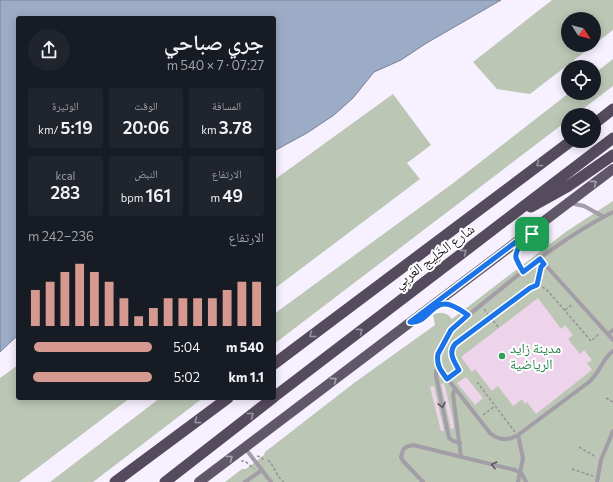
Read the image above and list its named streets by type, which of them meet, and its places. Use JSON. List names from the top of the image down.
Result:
{
  "streets": {
    "highway": ["شارع الخَلِيج العَربِي"]
  },
  "places": ["مدينة زايد الرياضية"],
  "north": "bottom right",
  "page": {
    "heading": ["جري صباحي", "07:27 · 7 × 540 m"],
    "stats": [
      ["المسافة", "3.78 km"],
      ["الوقت", "20:06"],
      ["الوتيرة", "5:19 /km"],
      ["الارتفاع", "49 m"],
      ["النبض", "161 bpm"],
      ["kcal", "283"]
    ],
    "chart": ["الارتفاع", "236–242 m"],
    "list": [
      {
        "name": "540 m",
        "note": "5:04"
      },
      {
        "name": "1.1 km",
        "note": "5:02"
      }
    ]
  }
}
